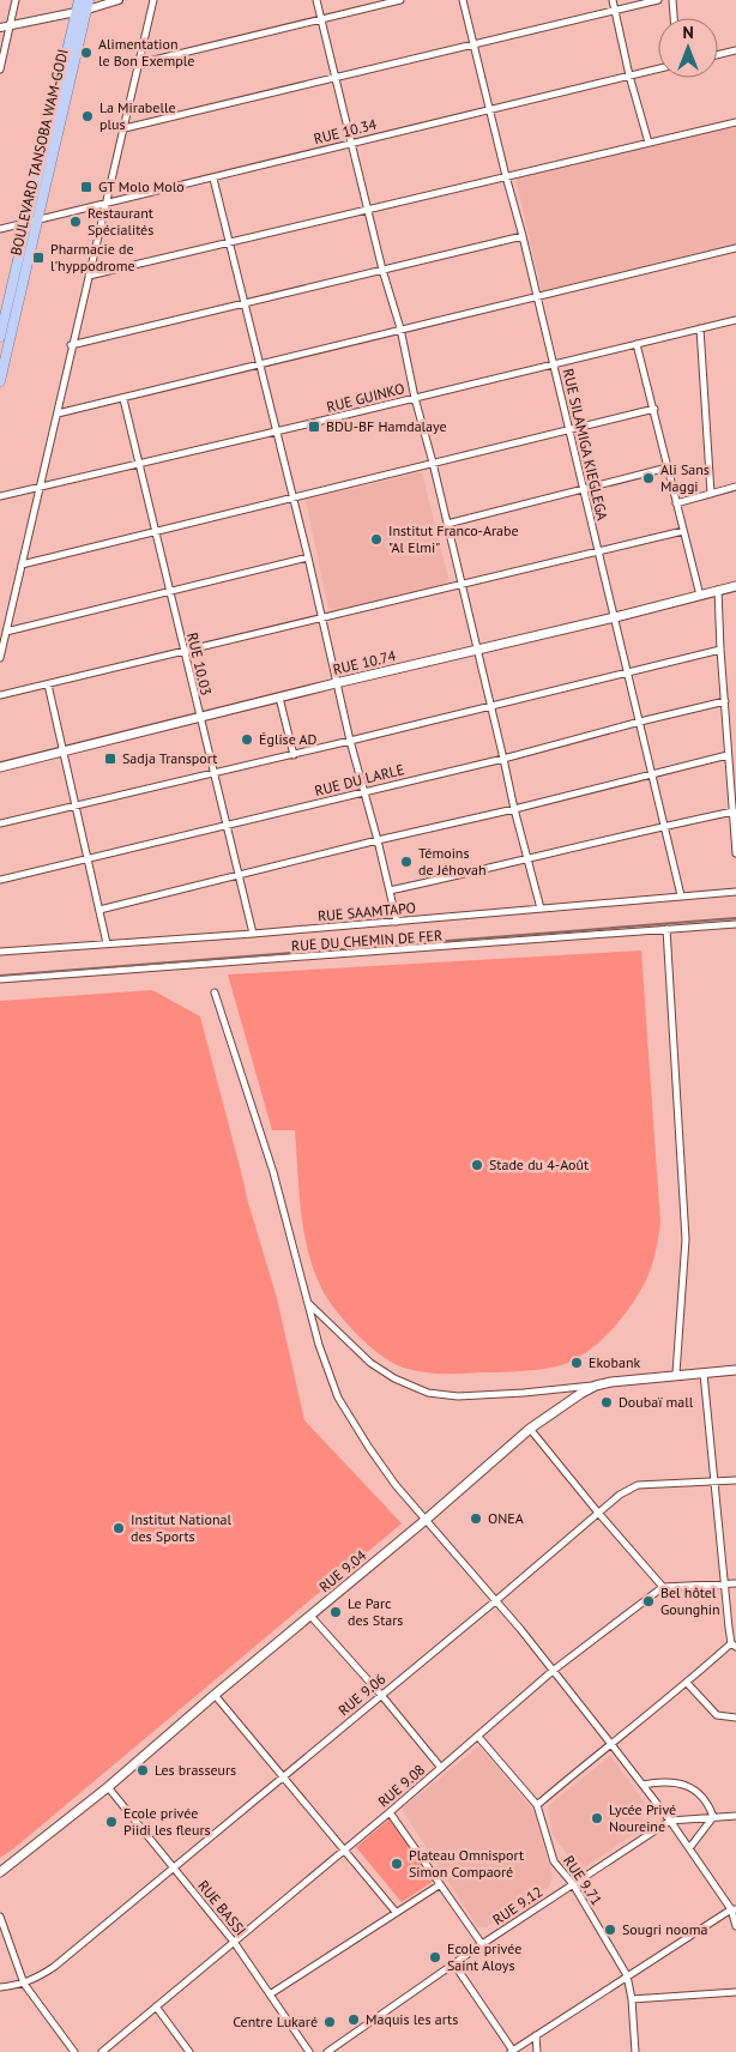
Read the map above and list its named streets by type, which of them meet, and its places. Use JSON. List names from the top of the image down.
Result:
{
  "streets": {
    "main road": ["BOULEVARD TANSOBA WAM-GODI", "RUE 10.74", "RUE 9.04"],
    "street": [
      "RUE 10.34",
      "RUE GUINKO",
      "RUE SILAMIGA KIEGLEGA",
      "RUE 10.03",
      "RUE DU LARLE",
      "RUE SAAMTAPO",
      "RUE DU CHEMIN DE FER",
      "RUE 9.06",
      "RUE 9.08",
      "RUE 9.71",
      "RUE 9.12",
      "RUE BASSI"
    ]
  },
  "crossings": [
    ["RUE 10.34", "BOULEVARD TANSOBA WAM-GODI"],
    ["RUE 10.34", "RUE SILAMIGA KIEGLEGA"],
    ["RUE GUINKO", "RUE SILAMIGA KIEGLEGA"],
    ["RUE GUINKO", "RUE 10.03"],
    ["RUE SILAMIGA KIEGLEGA", "RUE 10.74"],
    ["RUE SILAMIGA KIEGLEGA", "RUE DU LARLE"],
    ["RUE SILAMIGA KIEGLEGA", "RUE SAAMTAPO"],
    ["RUE 10.74", "RUE 10.03"],
    ["RUE 10.03", "RUE DU LARLE"],
    ["RUE 10.03", "RUE SAAMTAPO"],
    ["RUE 9.04", "RUE BASSI"],
    ["RUE 9.06", "RUE BASSI"],
    ["RUE 9.08", "RUE 9.71"],
    ["RUE 9.08", "RUE BASSI"],
    ["RUE 9.71", "RUE 9.12"]
  ],
  "places": {
    "other": [
      "Alimentation le Bon Exemple",
      "La Mirabelle plus",
      "Restaurant Spécialités",
      "Ali Sans Maggi",
      "Institut Franco-Arabe \"Al Elmi\"",
      "Église AD",
      "Témoins de Jéhovah",
      "Stade du 4-Août",
      "Ekobank",
      "Doubaï mall",
      "ONEA",
      "Institut National des Sports",
      "Bel hôtel Gounghin",
      "Le Parc des Stars",
      "Les brasseurs",
      "Lycée Privé Noureine",
      "Ecole privée Piidi les fleurs",
      "Plateau Omnisport Simon Compaoré",
      "Sougri nooma",
      "Ecole privée Saint Aloys",
      "Maquis les arts",
      "Centre Lukaré"
    ],
    "transit": [
      "GT Molo Molo",
      "Pharmacie de l'hyppodrome",
      "BDU-BF Hamdalaye",
      "Sadja Transport"
    ]
  },
  "north": "top"
}
